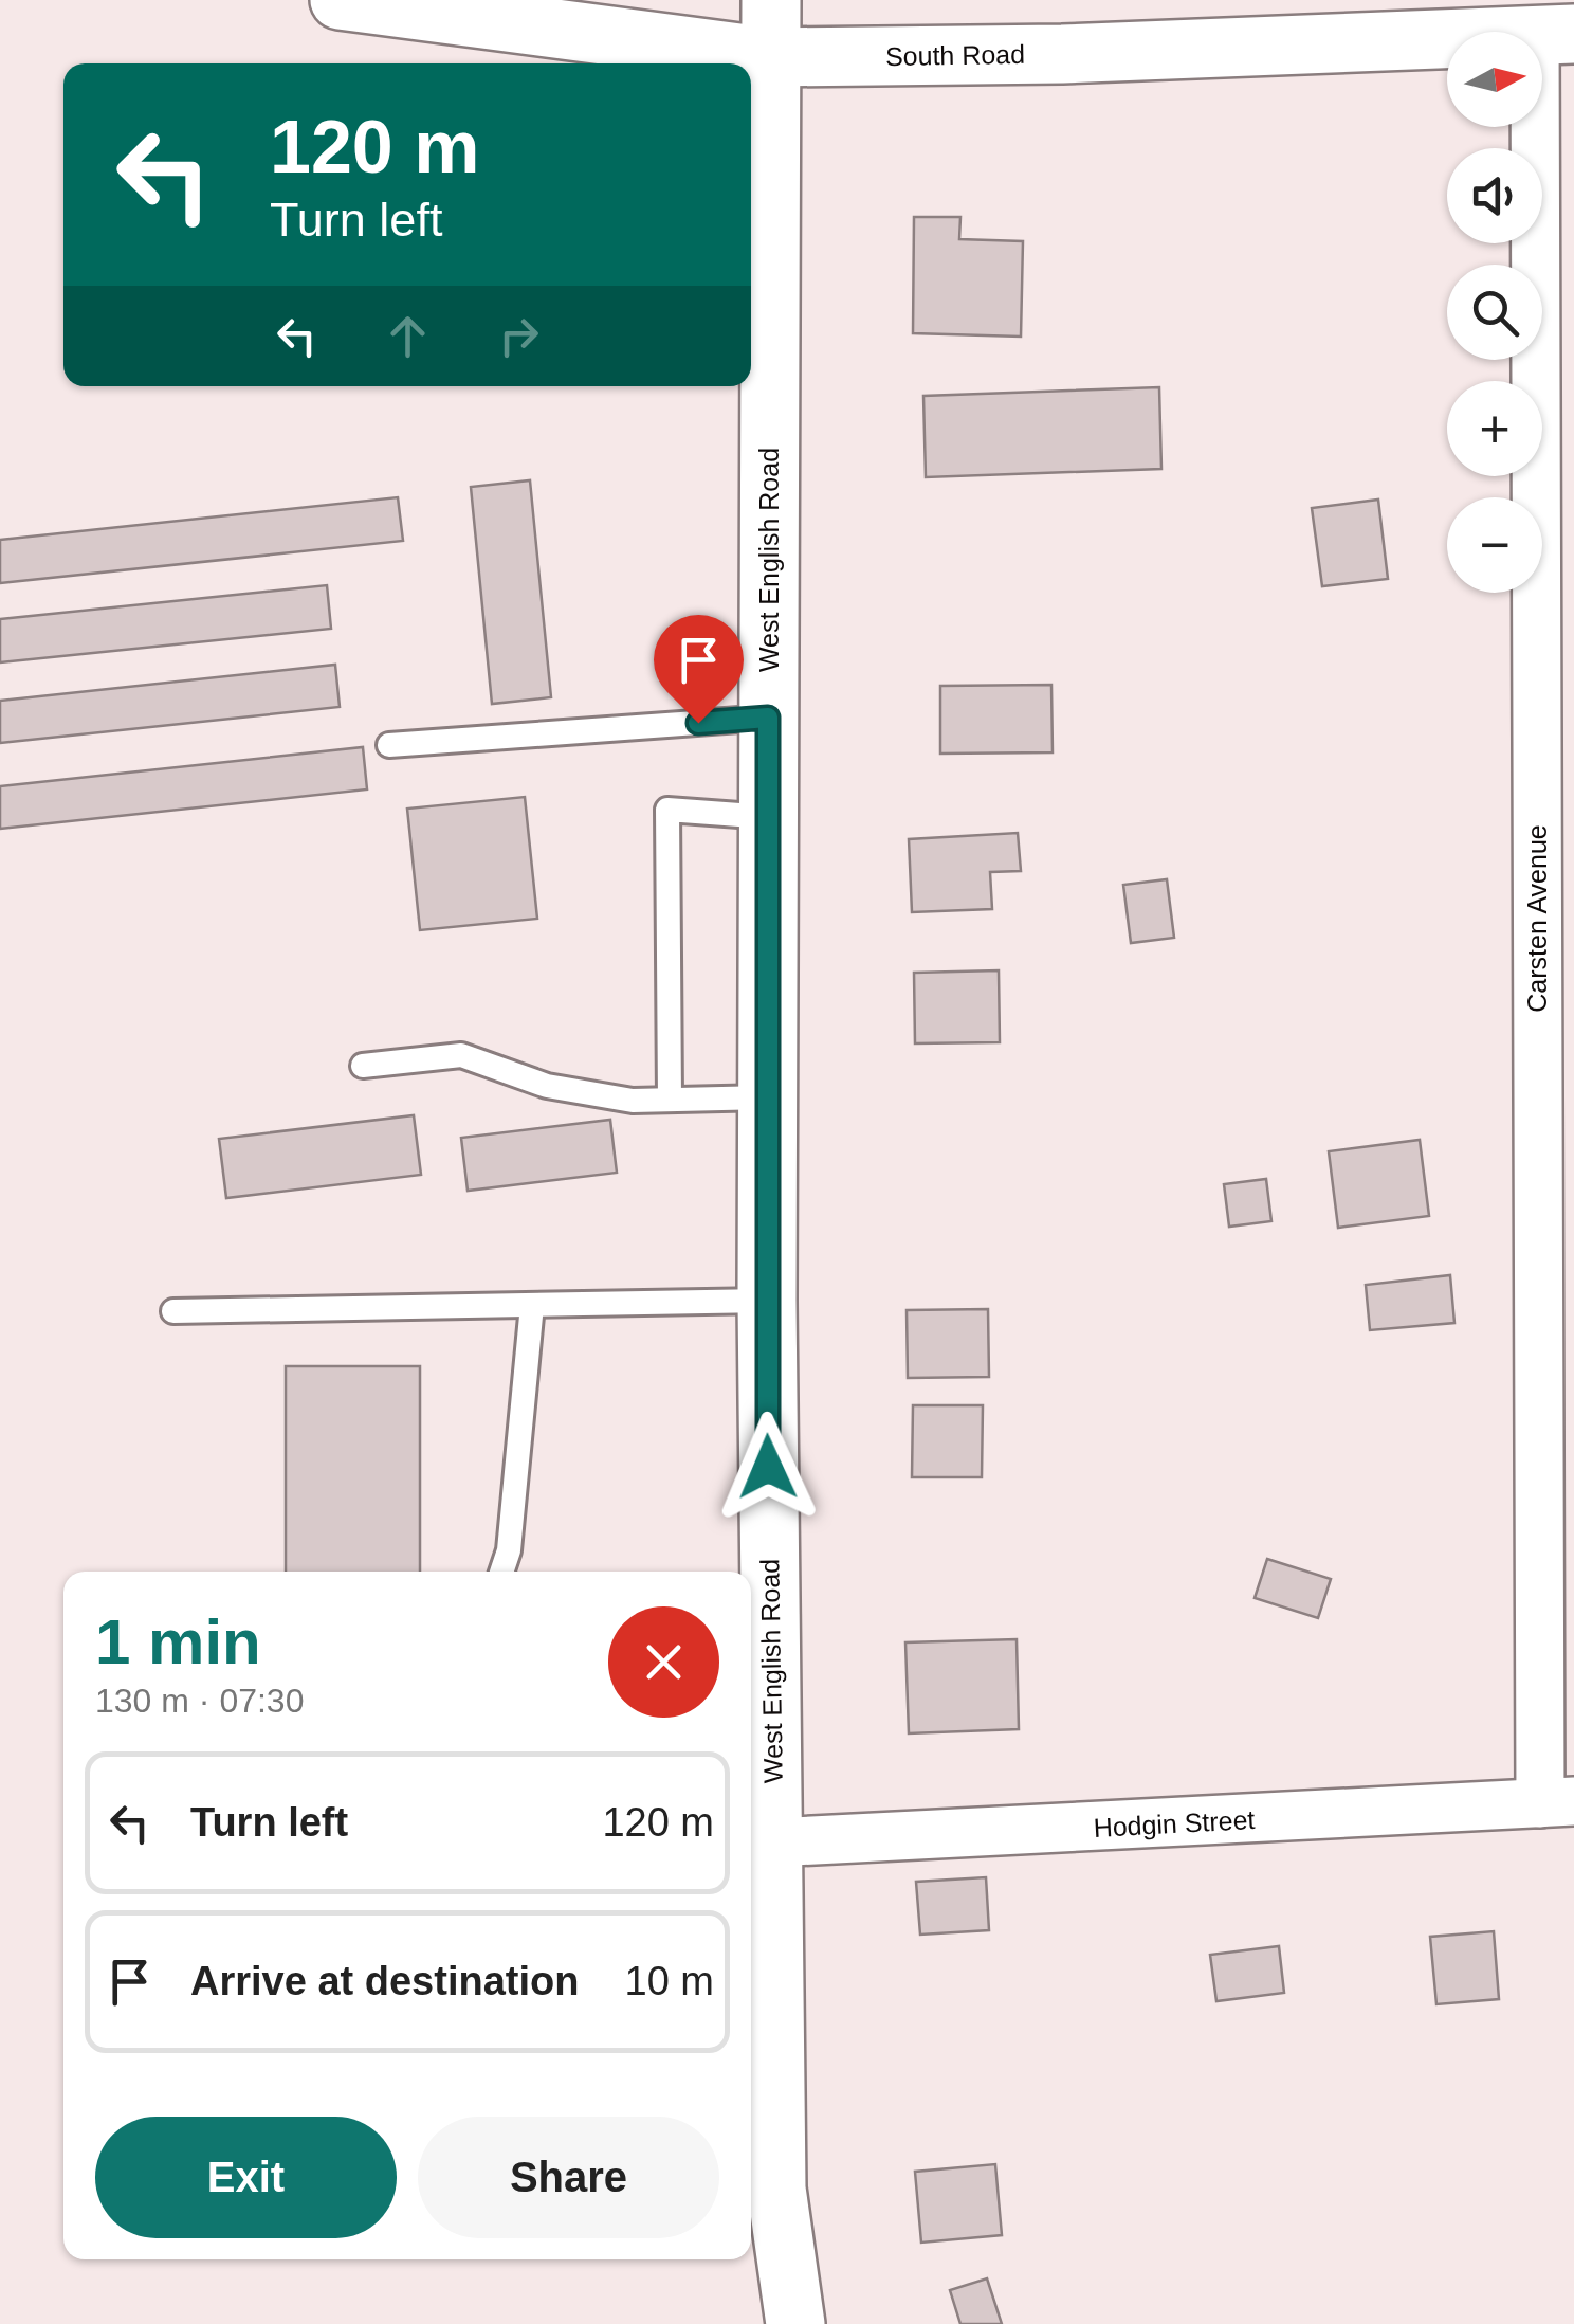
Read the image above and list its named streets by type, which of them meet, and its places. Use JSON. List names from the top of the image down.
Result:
{
  "streets": {
    "main road": ["South Road", "West English Road"],
    "street": ["Carsten Avenue", "Hodgin Street"]
  },
  "crossings": [
    ["South Road", "West English Road"],
    ["South Road", "Carsten Avenue"],
    ["West English Road", "Hodgin Street"],
    ["Carsten Avenue", "Hodgin Street"]
  ],
  "north": "right",
  "page": {
    "map_buttons": ["+", "−"],
    "turn": ["120 m", "Turn left"],
    "heading": ["1 min", "130 m · 07:30"],
    "list": [
      {
        "name": "Turn left",
        "value": "120 m"
      },
      {
        "name": "Arrive at destination",
        "value": "10 m"
      }
    ],
    "buttons": ["Exit", "Share"]
  }
}
